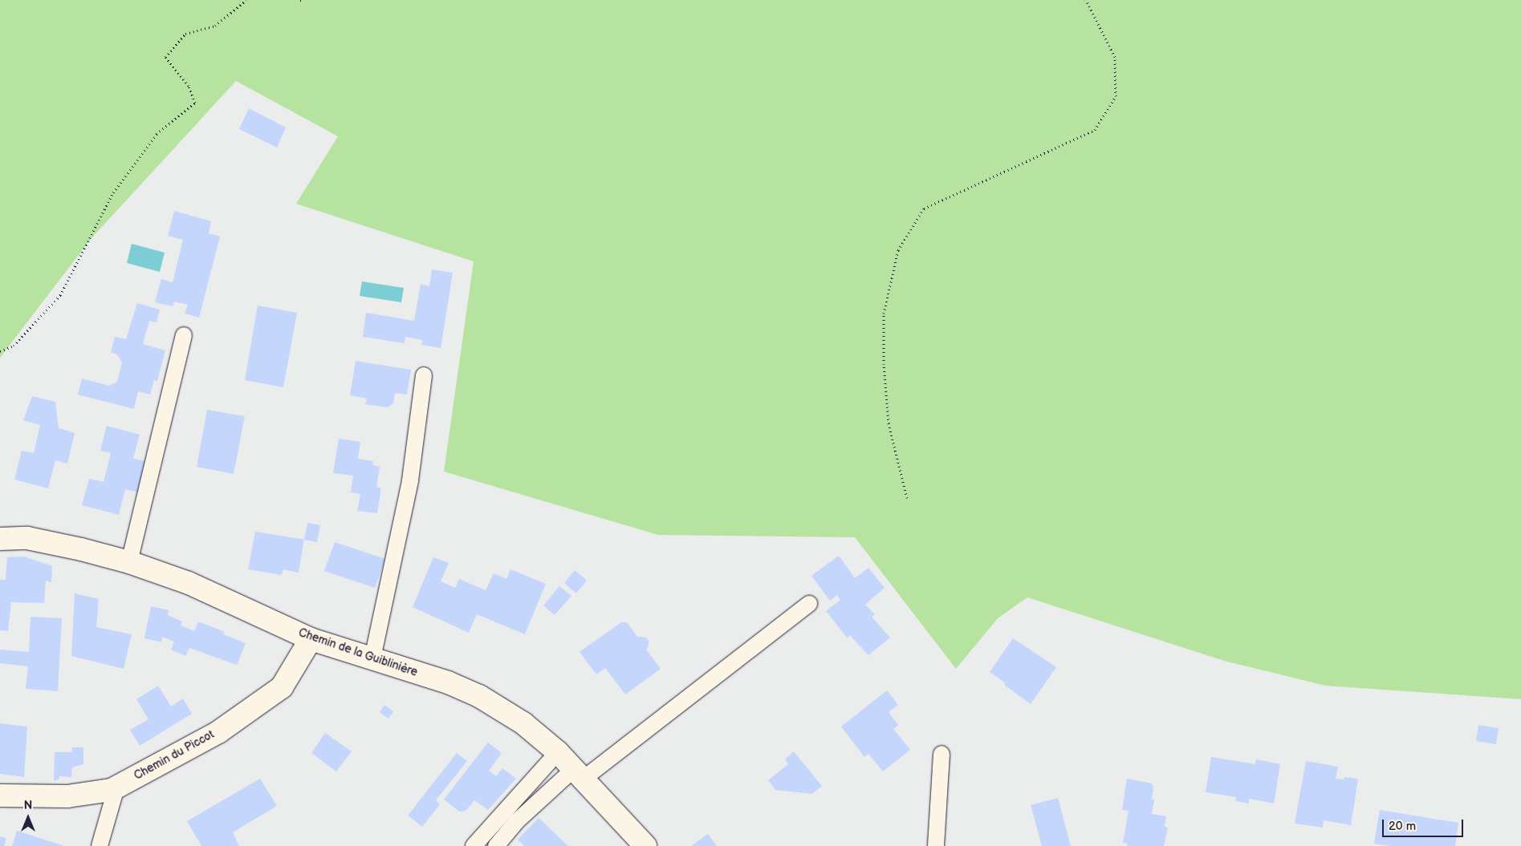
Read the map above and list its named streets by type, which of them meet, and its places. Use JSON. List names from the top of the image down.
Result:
{
  "streets": {
    "street": ["Chemin de la Guiblinière", "Chemin du Piccot"]
  },
  "crossings": [
    ["Chemin de la Guiblinière", "Chemin du Piccot"]
  ],
  "scale_bar": "20 m",
  "north": "top"
}
